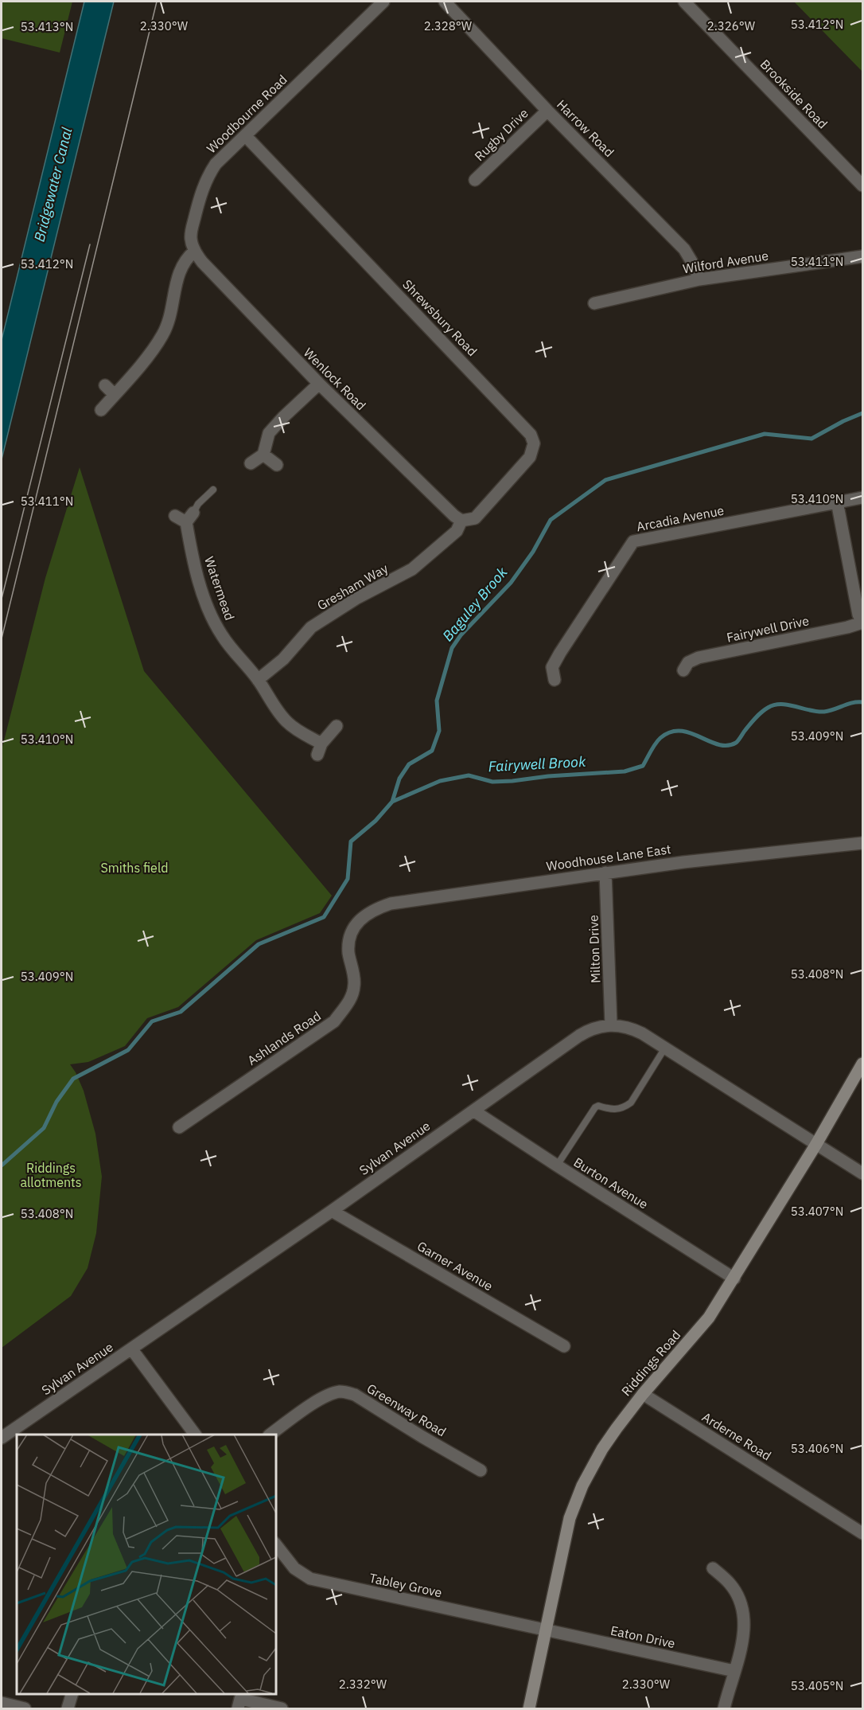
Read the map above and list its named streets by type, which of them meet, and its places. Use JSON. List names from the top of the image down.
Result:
{
  "streets": {
    "street": [
      "Brookside Road",
      "Woodbourne Road",
      "Harrow Road",
      "Rugby Drive",
      "Wilford Avenue",
      "Shrewsbury Road",
      "Wenlock Road",
      "Arcadia Avenue",
      "Gresham Way",
      "Watermead",
      "Fairywell Drive",
      "Woodhouse Lane East",
      "Milton Drive",
      "Ashlands Road",
      "Sylvan Avenue",
      "Burton Avenue",
      "Garner Avenue",
      "Riddings Road",
      "Greenway Road",
      "Arderne Road",
      "Tabley Grove",
      "Eaton Drive"
    ]
  },
  "crossings": [
    ["Woodbourne Road", "Shrewsbury Road"],
    ["Woodbourne Road", "Wenlock Road"],
    ["Harrow Road", "Rugby Drive"],
    ["Harrow Road", "Wilford Avenue"],
    ["Shrewsbury Road", "Wenlock Road"],
    ["Shrewsbury Road", "Gresham Way"],
    ["Wenlock Road", "Gresham Way"],
    ["Gresham Way", "Watermead"],
    ["Woodhouse Lane East", "Milton Drive"],
    ["Woodhouse Lane East", "Ashlands Road"],
    ["Milton Drive", "Sylvan Avenue"],
    ["Sylvan Avenue", "Burton Avenue"],
    ["Sylvan Avenue", "Garner Avenue"],
    ["Sylvan Avenue", "Riddings Road"],
    ["Burton Avenue", "Riddings Road"],
    ["Riddings Road", "Arderne Road"],
    ["Riddings Road", "Tabley Grove"],
    ["Riddings Road", "Eaton Drive"],
    ["Tabley Grove", "Eaton Drive"]
  ],
  "water": ["Bridgewater Canal", "Baguley Brook", "Fairywell Brook"],
  "parks": ["Smiths field", "Riddings allotments"],
  "coordinates": [
    "53.412°N",
    "2.330°W",
    "2.328°W",
    "2.326°W",
    "53.413°N",
    "53.411°N",
    "53.410°N",
    "53.409°N",
    "53.408°N",
    "53.407°N",
    "53.406°N",
    "2.332°W",
    "53.405°N"
  ]
}
